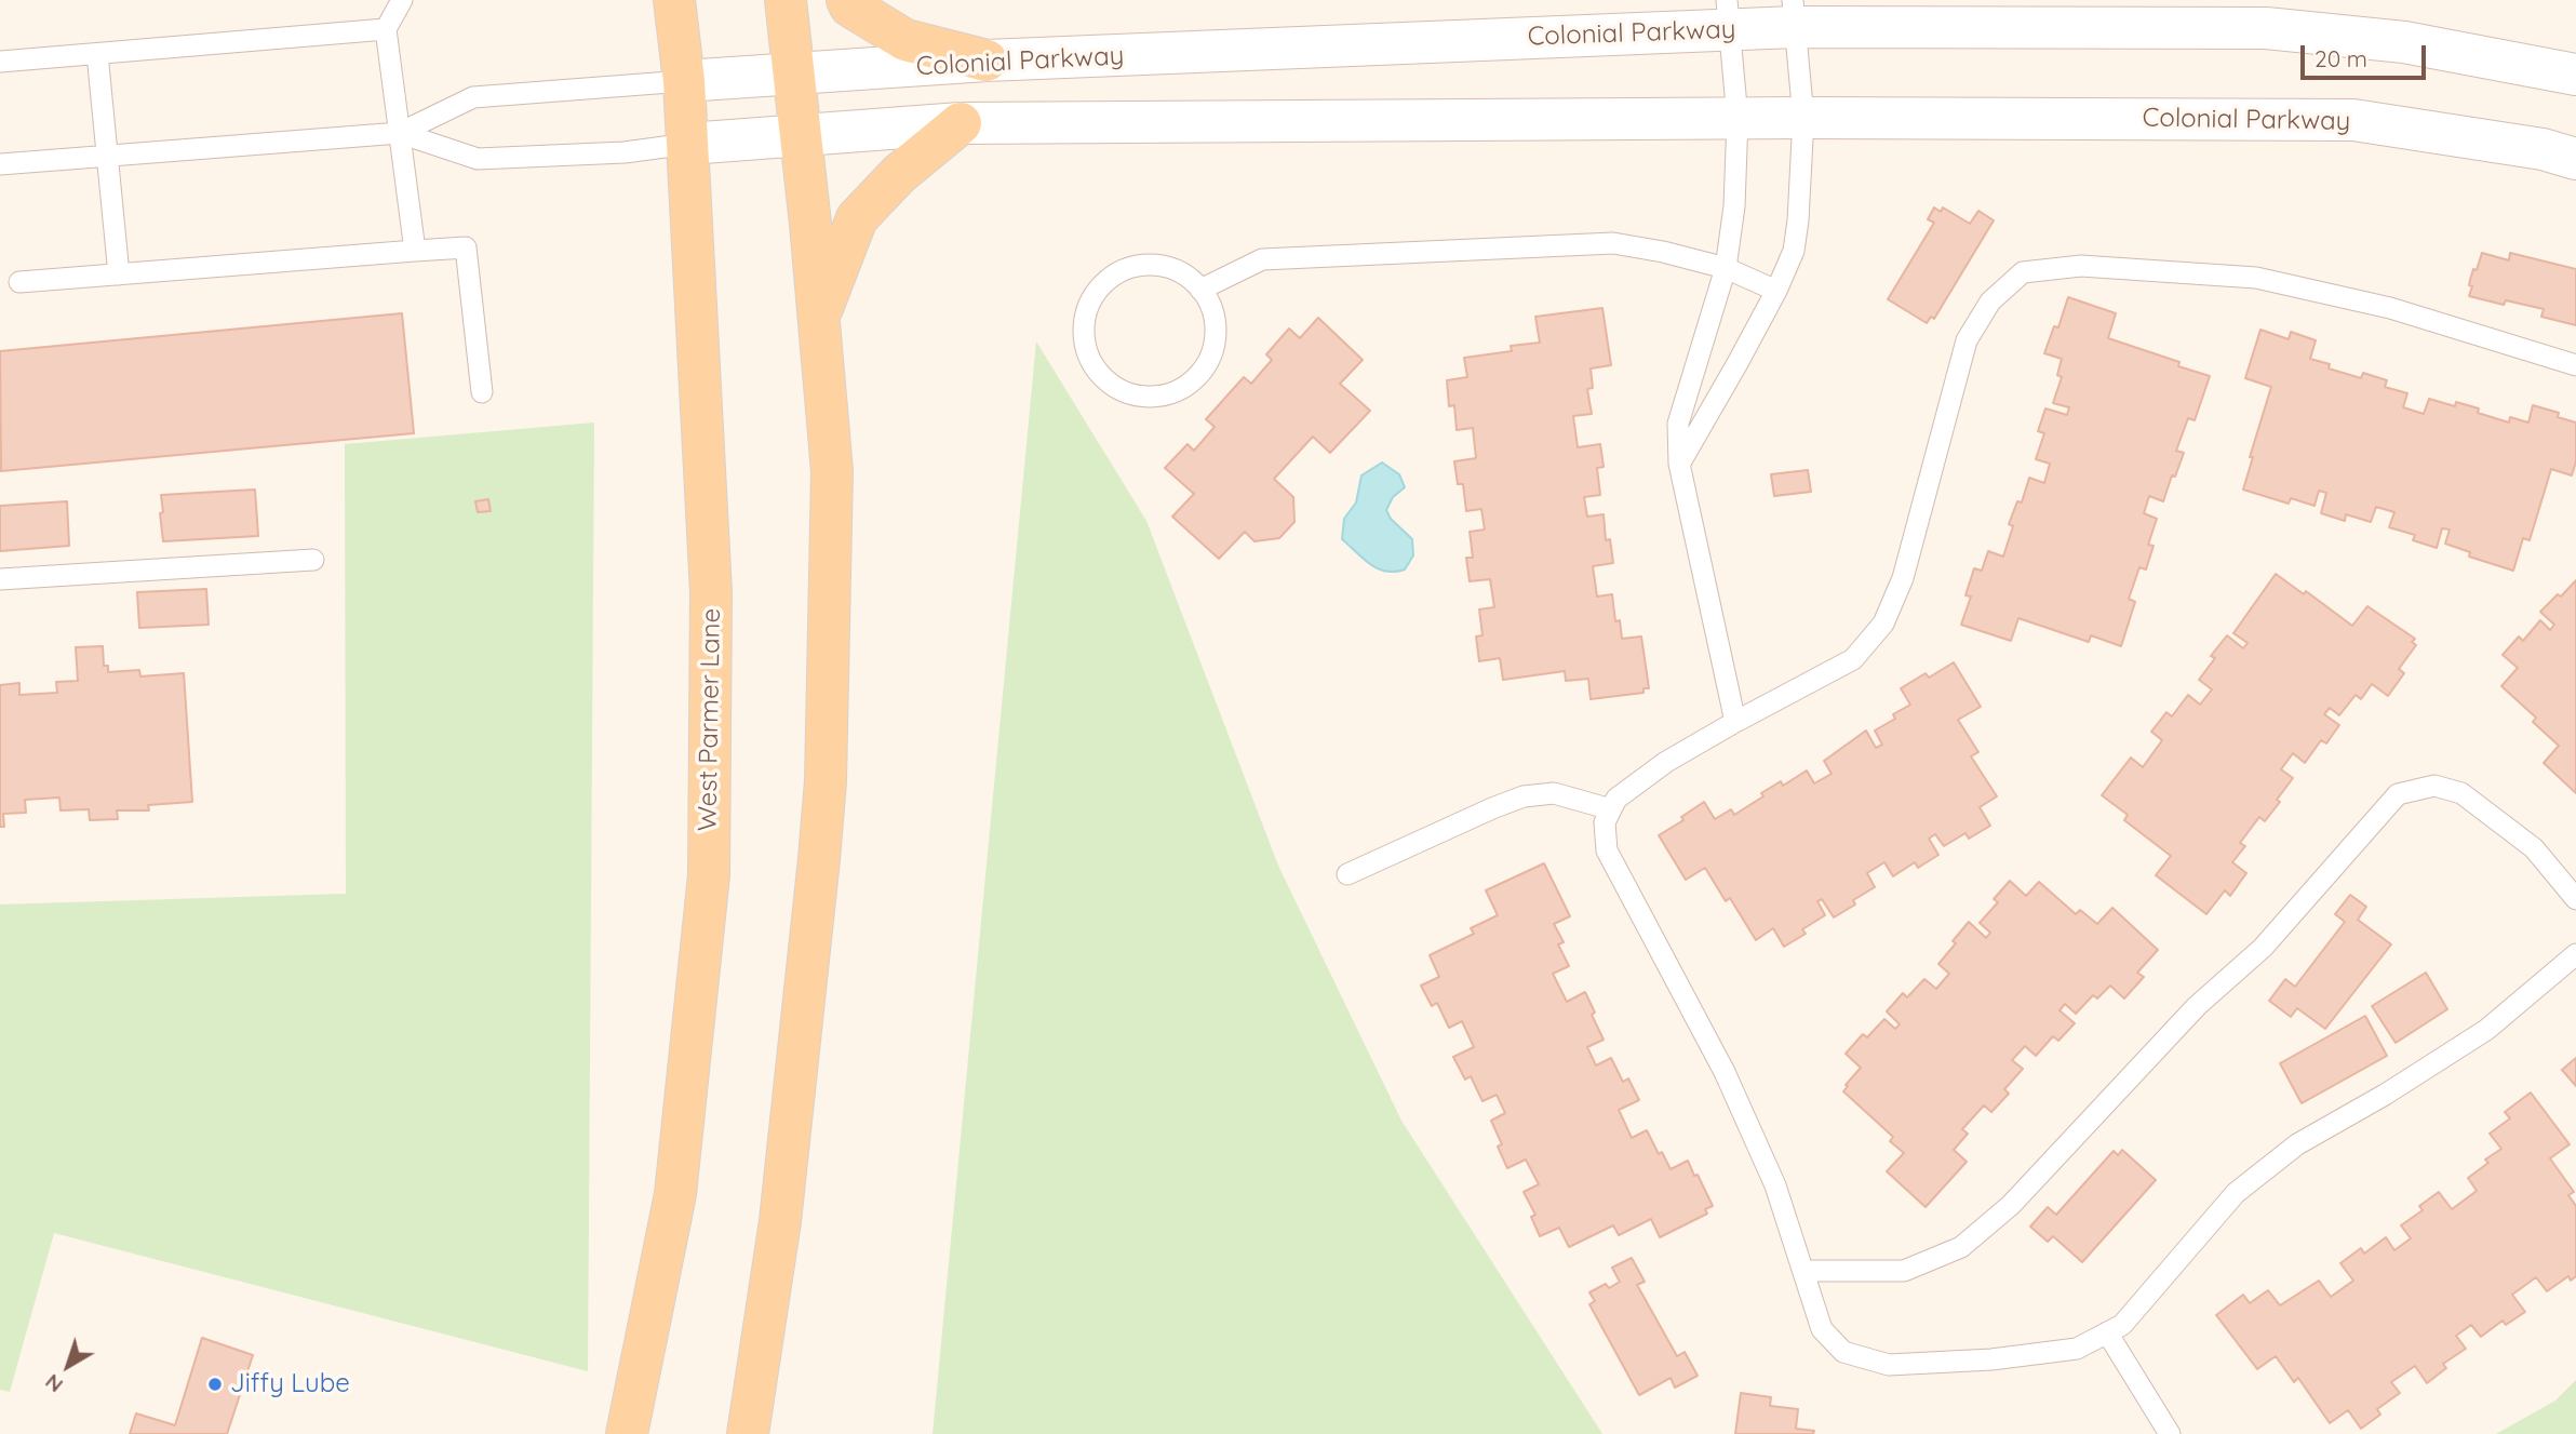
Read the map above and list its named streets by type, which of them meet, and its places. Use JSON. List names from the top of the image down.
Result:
{
  "streets": {
    "main road": ["West Parmer Lane"],
    "street": ["Colonial Parkway"]
  },
  "crossings": [
    ["Colonial Parkway", "West Parmer Lane"]
  ],
  "places": ["Jiffy Lube"],
  "scale_bar": "20 m",
  "north": "bottom left"
}
